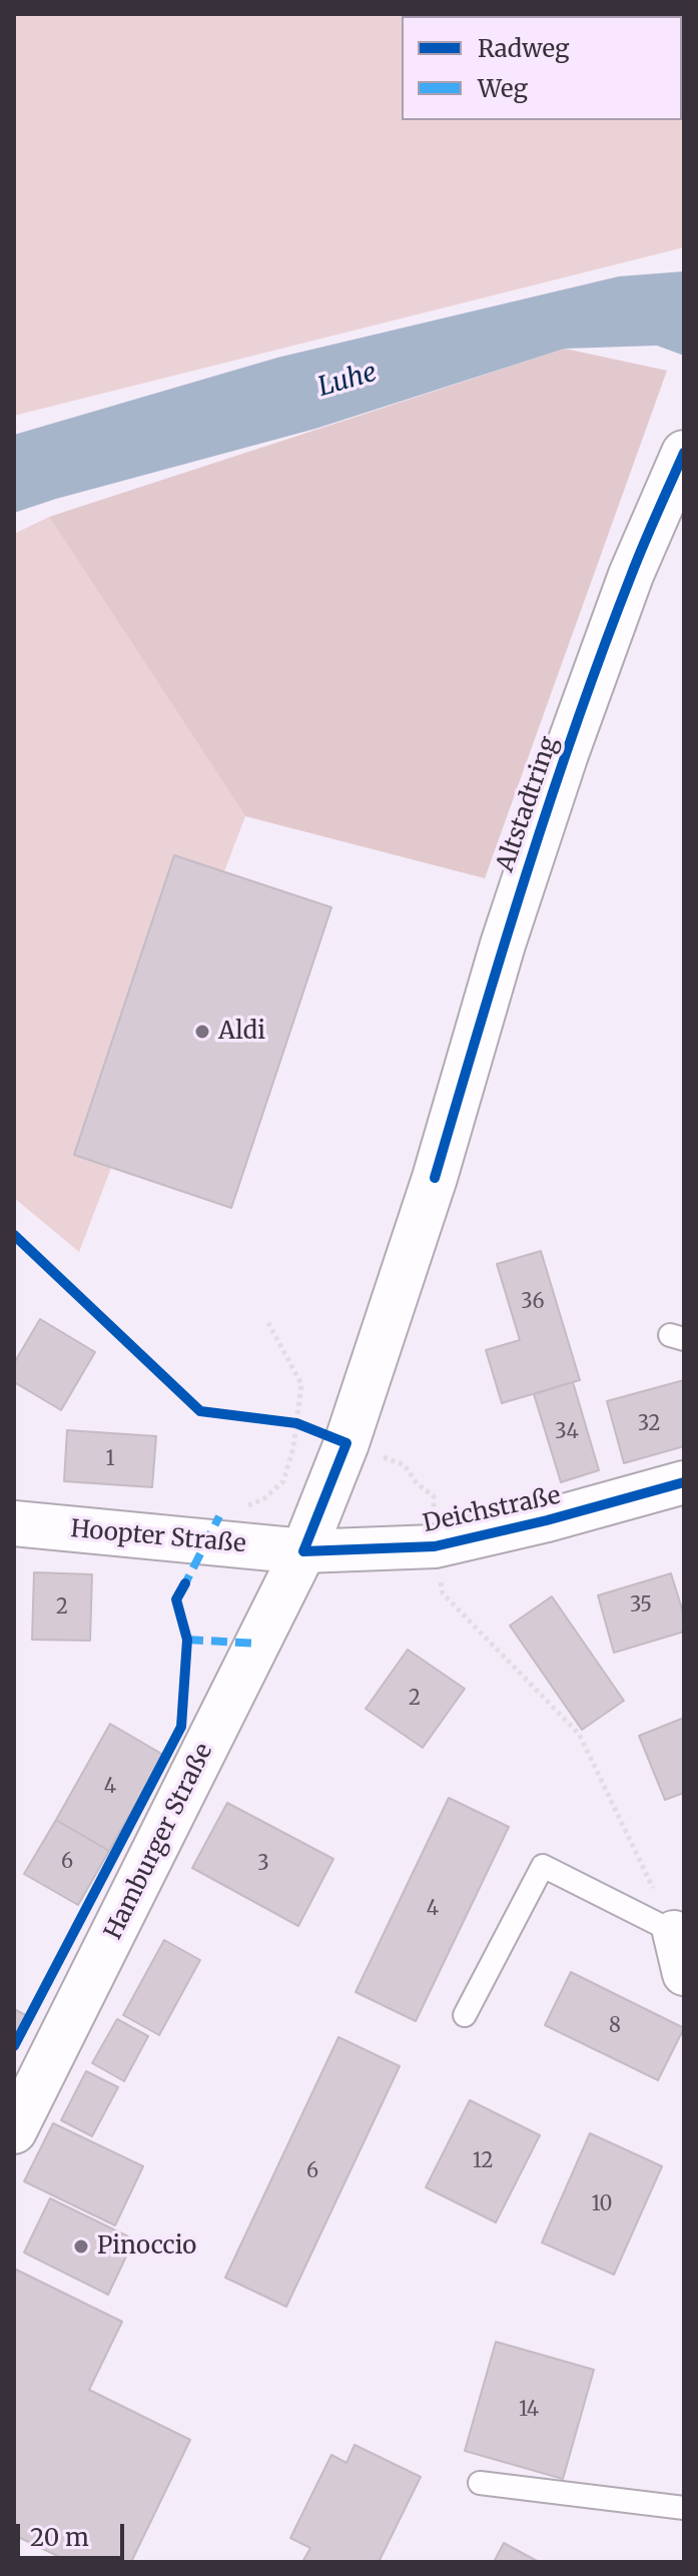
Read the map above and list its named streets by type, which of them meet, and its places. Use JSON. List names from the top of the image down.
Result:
{
  "streets": {
    "main road": ["Altstadtring", "Hoopter Straße", "Hamburger Straße"],
    "street": ["Deichstraße"]
  },
  "crossings": [
    ["Altstadtring", "Deichstraße"],
    ["Altstadtring", "Hoopter Straße"],
    ["Altstadtring", "Hamburger Straße"],
    ["Deichstraße", "Hoopter Straße"],
    ["Deichstraße", "Hamburger Straße"],
    ["Hoopter Straße", "Hamburger Straße"]
  ],
  "water": ["Luhe"],
  "places": ["Aldi", "Pinoccio"],
  "house_numbers": [
    "36",
    "32",
    "34",
    "1",
    "35",
    "2",
    "2",
    "4",
    "6",
    "3",
    "4",
    "8",
    "12",
    "6",
    "10",
    "14"
  ],
  "legend": ["Radweg", "Weg"],
  "scale_bar": "20 m"
}
